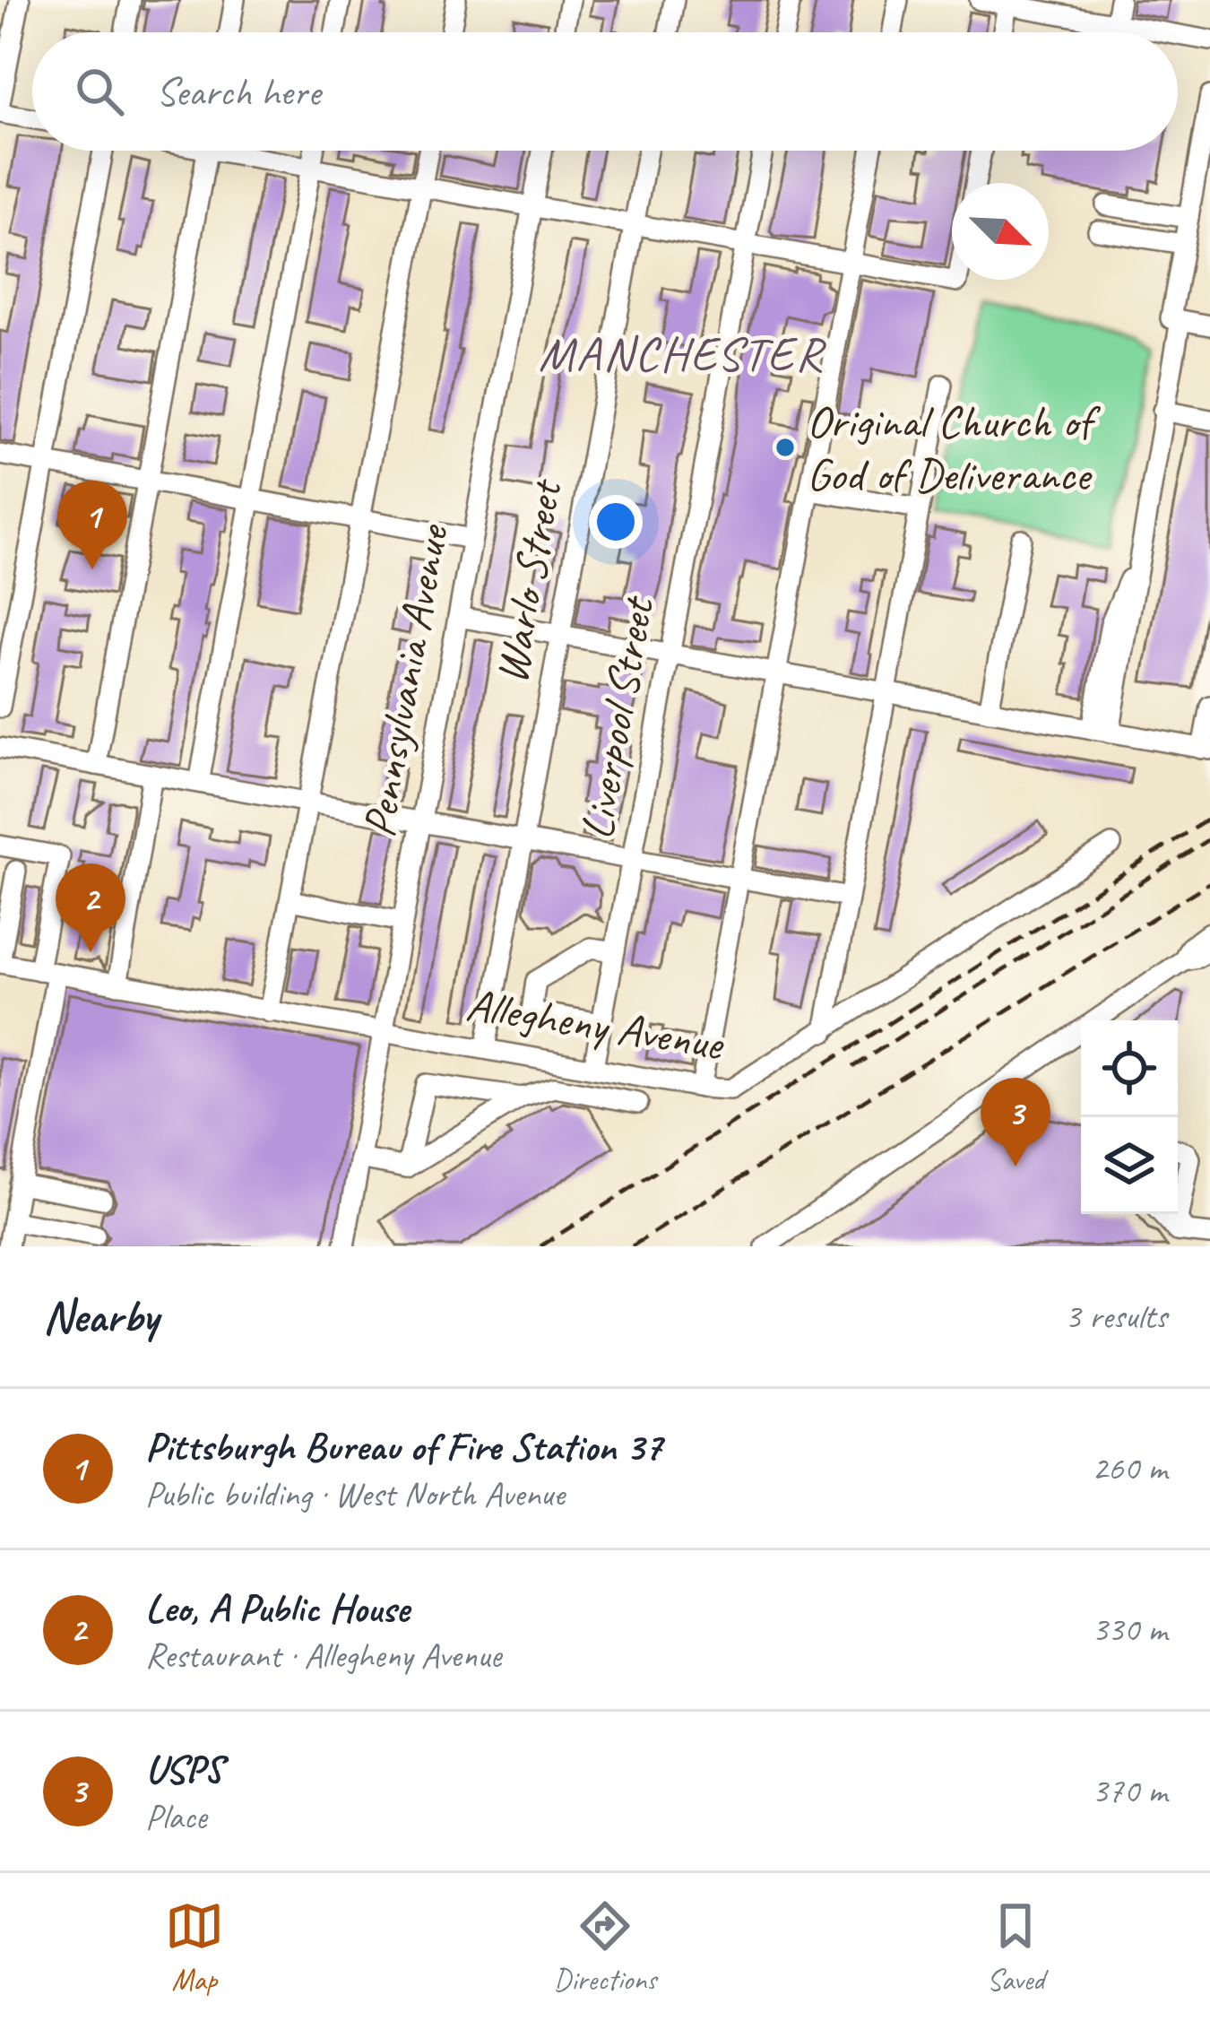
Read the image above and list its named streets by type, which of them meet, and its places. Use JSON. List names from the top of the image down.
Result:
{
  "streets": {
    "street": [
      "Warlo Street",
      "Pennsylvania Avenue",
      "Liverpool Street",
      "Allegheny Avenue"
    ]
  },
  "crossings": [
    ["Warlo Street", "Allegheny Avenue"],
    ["Pennsylvania Avenue", "Allegheny Avenue"],
    ["Liverpool Street", "Allegheny Avenue"]
  ],
  "districts": ["MANCHESTER"],
  "places": ["Original Church of God of Deliverance"],
  "north": "bottom right",
  "page": {
    "search": "Search here",
    "pins": ["1", "2", "3"],
    "heading": ["Nearby", "3 results"],
    "list": [
      {
        "mark": "1",
        "name": "Pittsburgh Bureau of Fire Station 37",
        "note": "Public building · West North Avenue",
        "value": "260 m"
      },
      {
        "mark": "2",
        "name": "Leo, A Public House",
        "note": "Restaurant · Allegheny Avenue",
        "value": "330 m"
      },
      {
        "mark": "3",
        "name": "USPS",
        "note": "Place",
        "value": "370 m"
      }
    ],
    "nav": ["Map", "Directions", "Saved"]
  }
}
